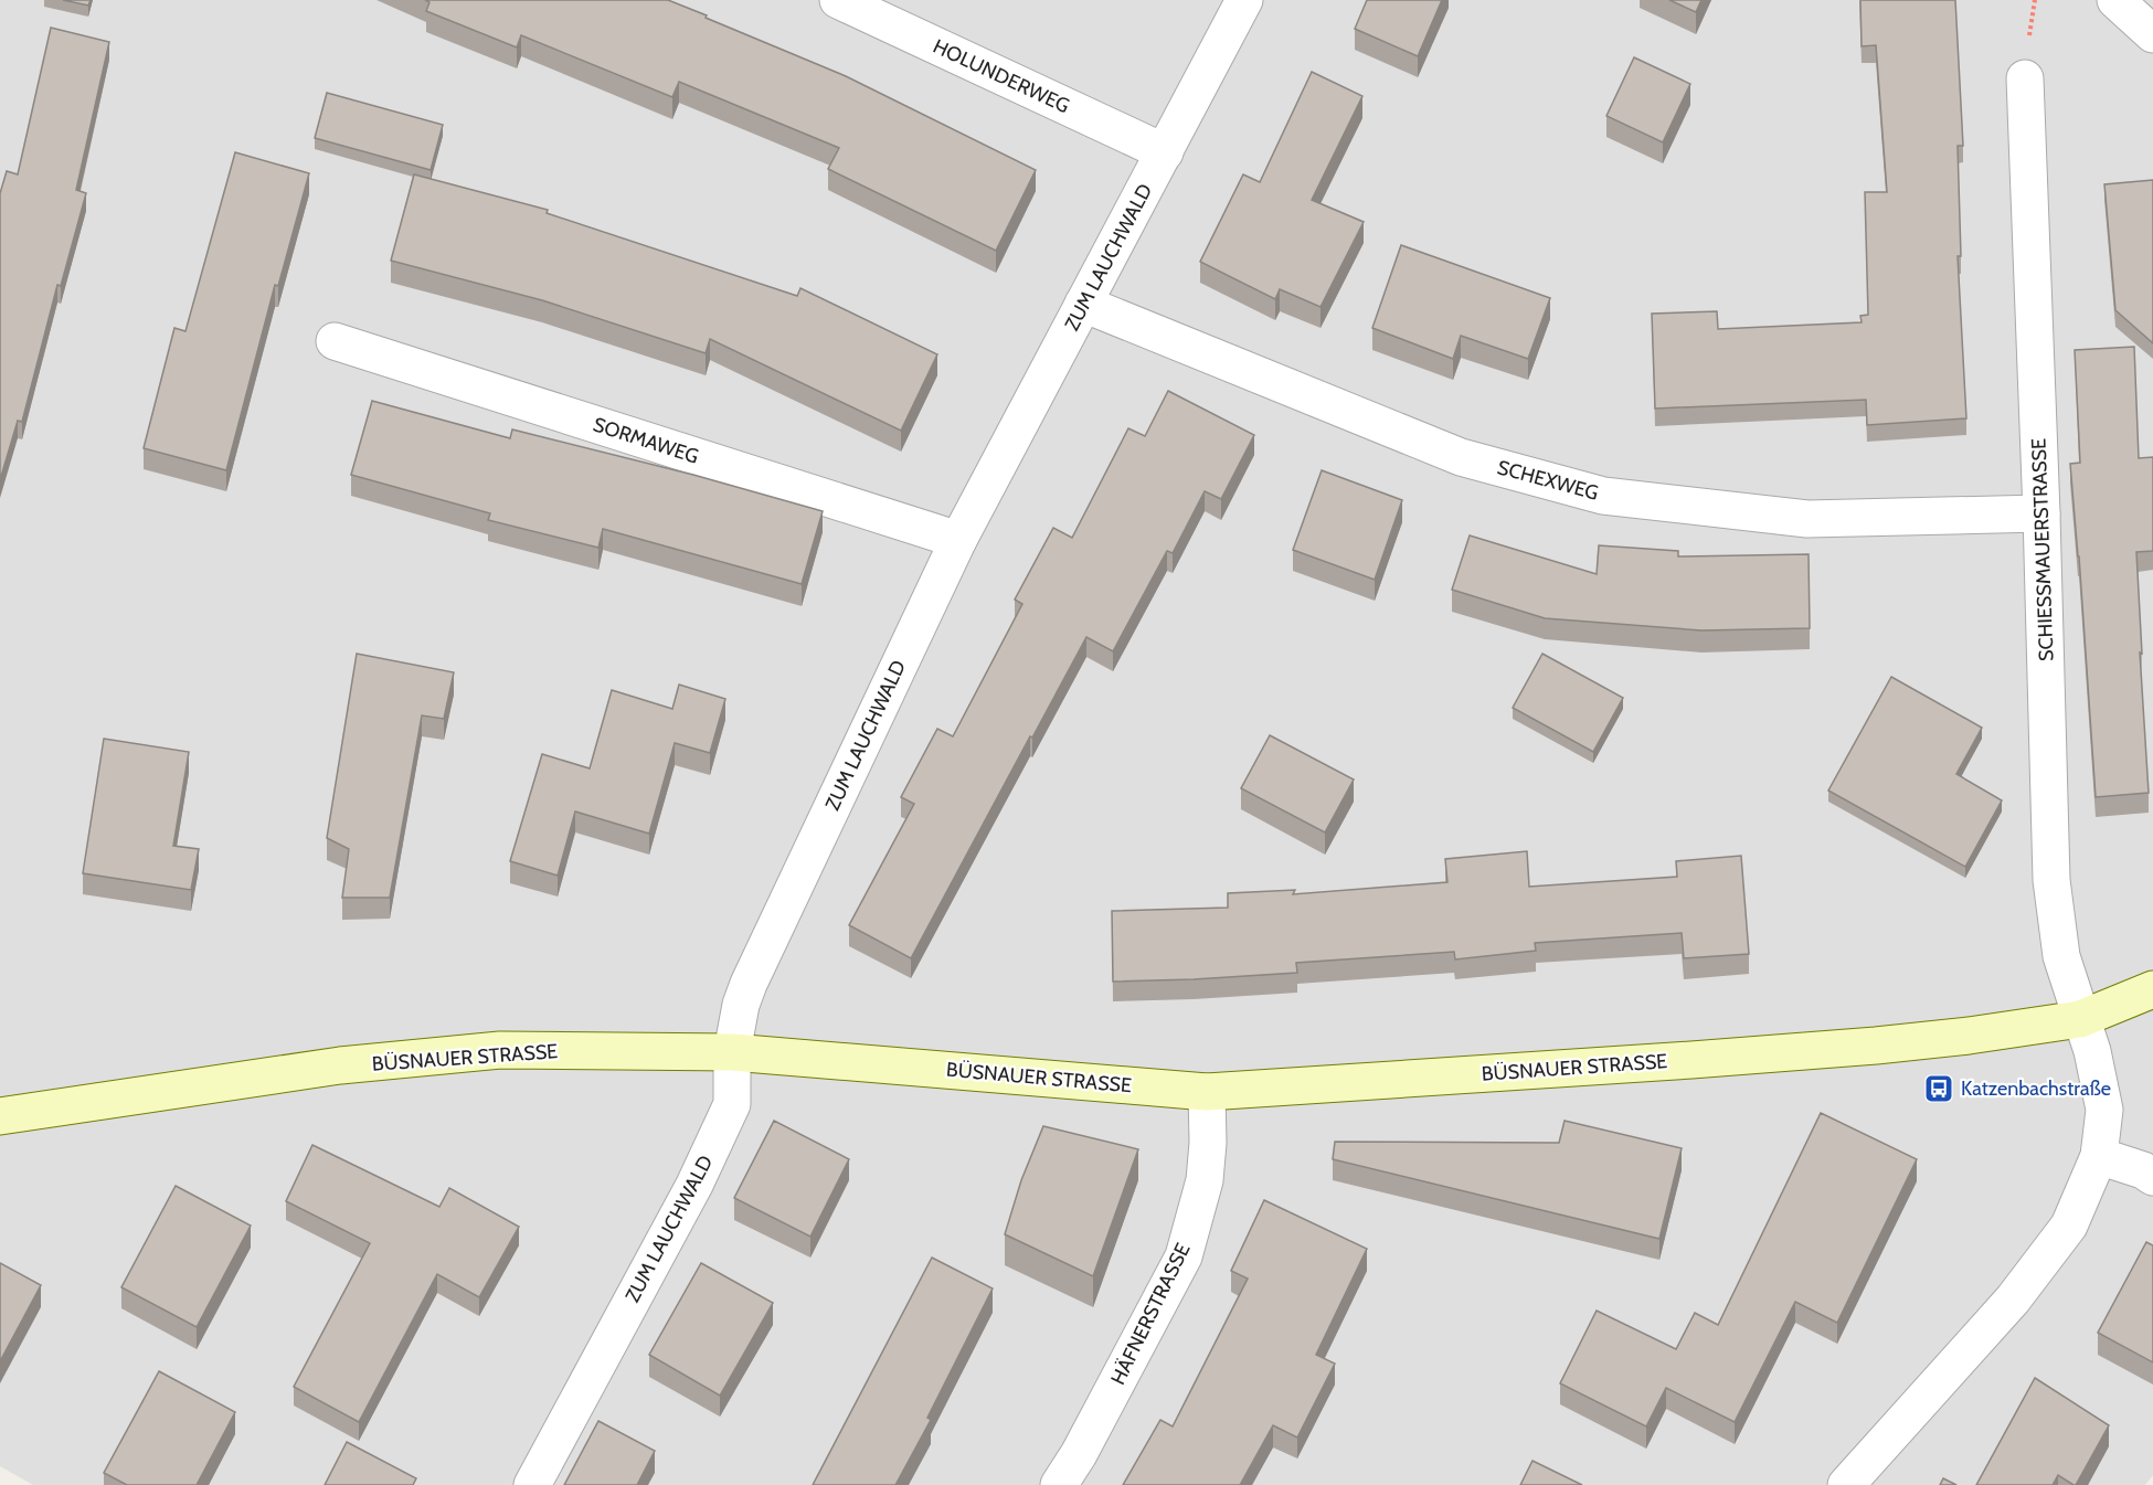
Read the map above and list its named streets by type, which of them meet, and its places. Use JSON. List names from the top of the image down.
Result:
{
  "streets": {
    "street": [
      "HOLUNDERWEG",
      "ZUM LAUCHWALD",
      "SORMAWEG",
      "SCHEXWEG",
      "SCHIESSMAUERSTRASSE",
      "BÜSNAUER STRASSE",
      "HÄFNERSTRASSE"
    ]
  },
  "crossings": [
    ["HOLUNDERWEG", "ZUM LAUCHWALD"],
    ["ZUM LAUCHWALD", "SORMAWEG"],
    ["ZUM LAUCHWALD", "SCHEXWEG"],
    ["ZUM LAUCHWALD", "BÜSNAUER STRASSE"],
    ["SCHEXWEG", "SCHIESSMAUERSTRASSE"],
    ["SCHIESSMAUERSTRASSE", "BÜSNAUER STRASSE"],
    ["BÜSNAUER STRASSE", "HÄFNERSTRASSE"]
  ],
  "places": {
    "bus stop": ["Katzenbachstraße"]
  }
}
